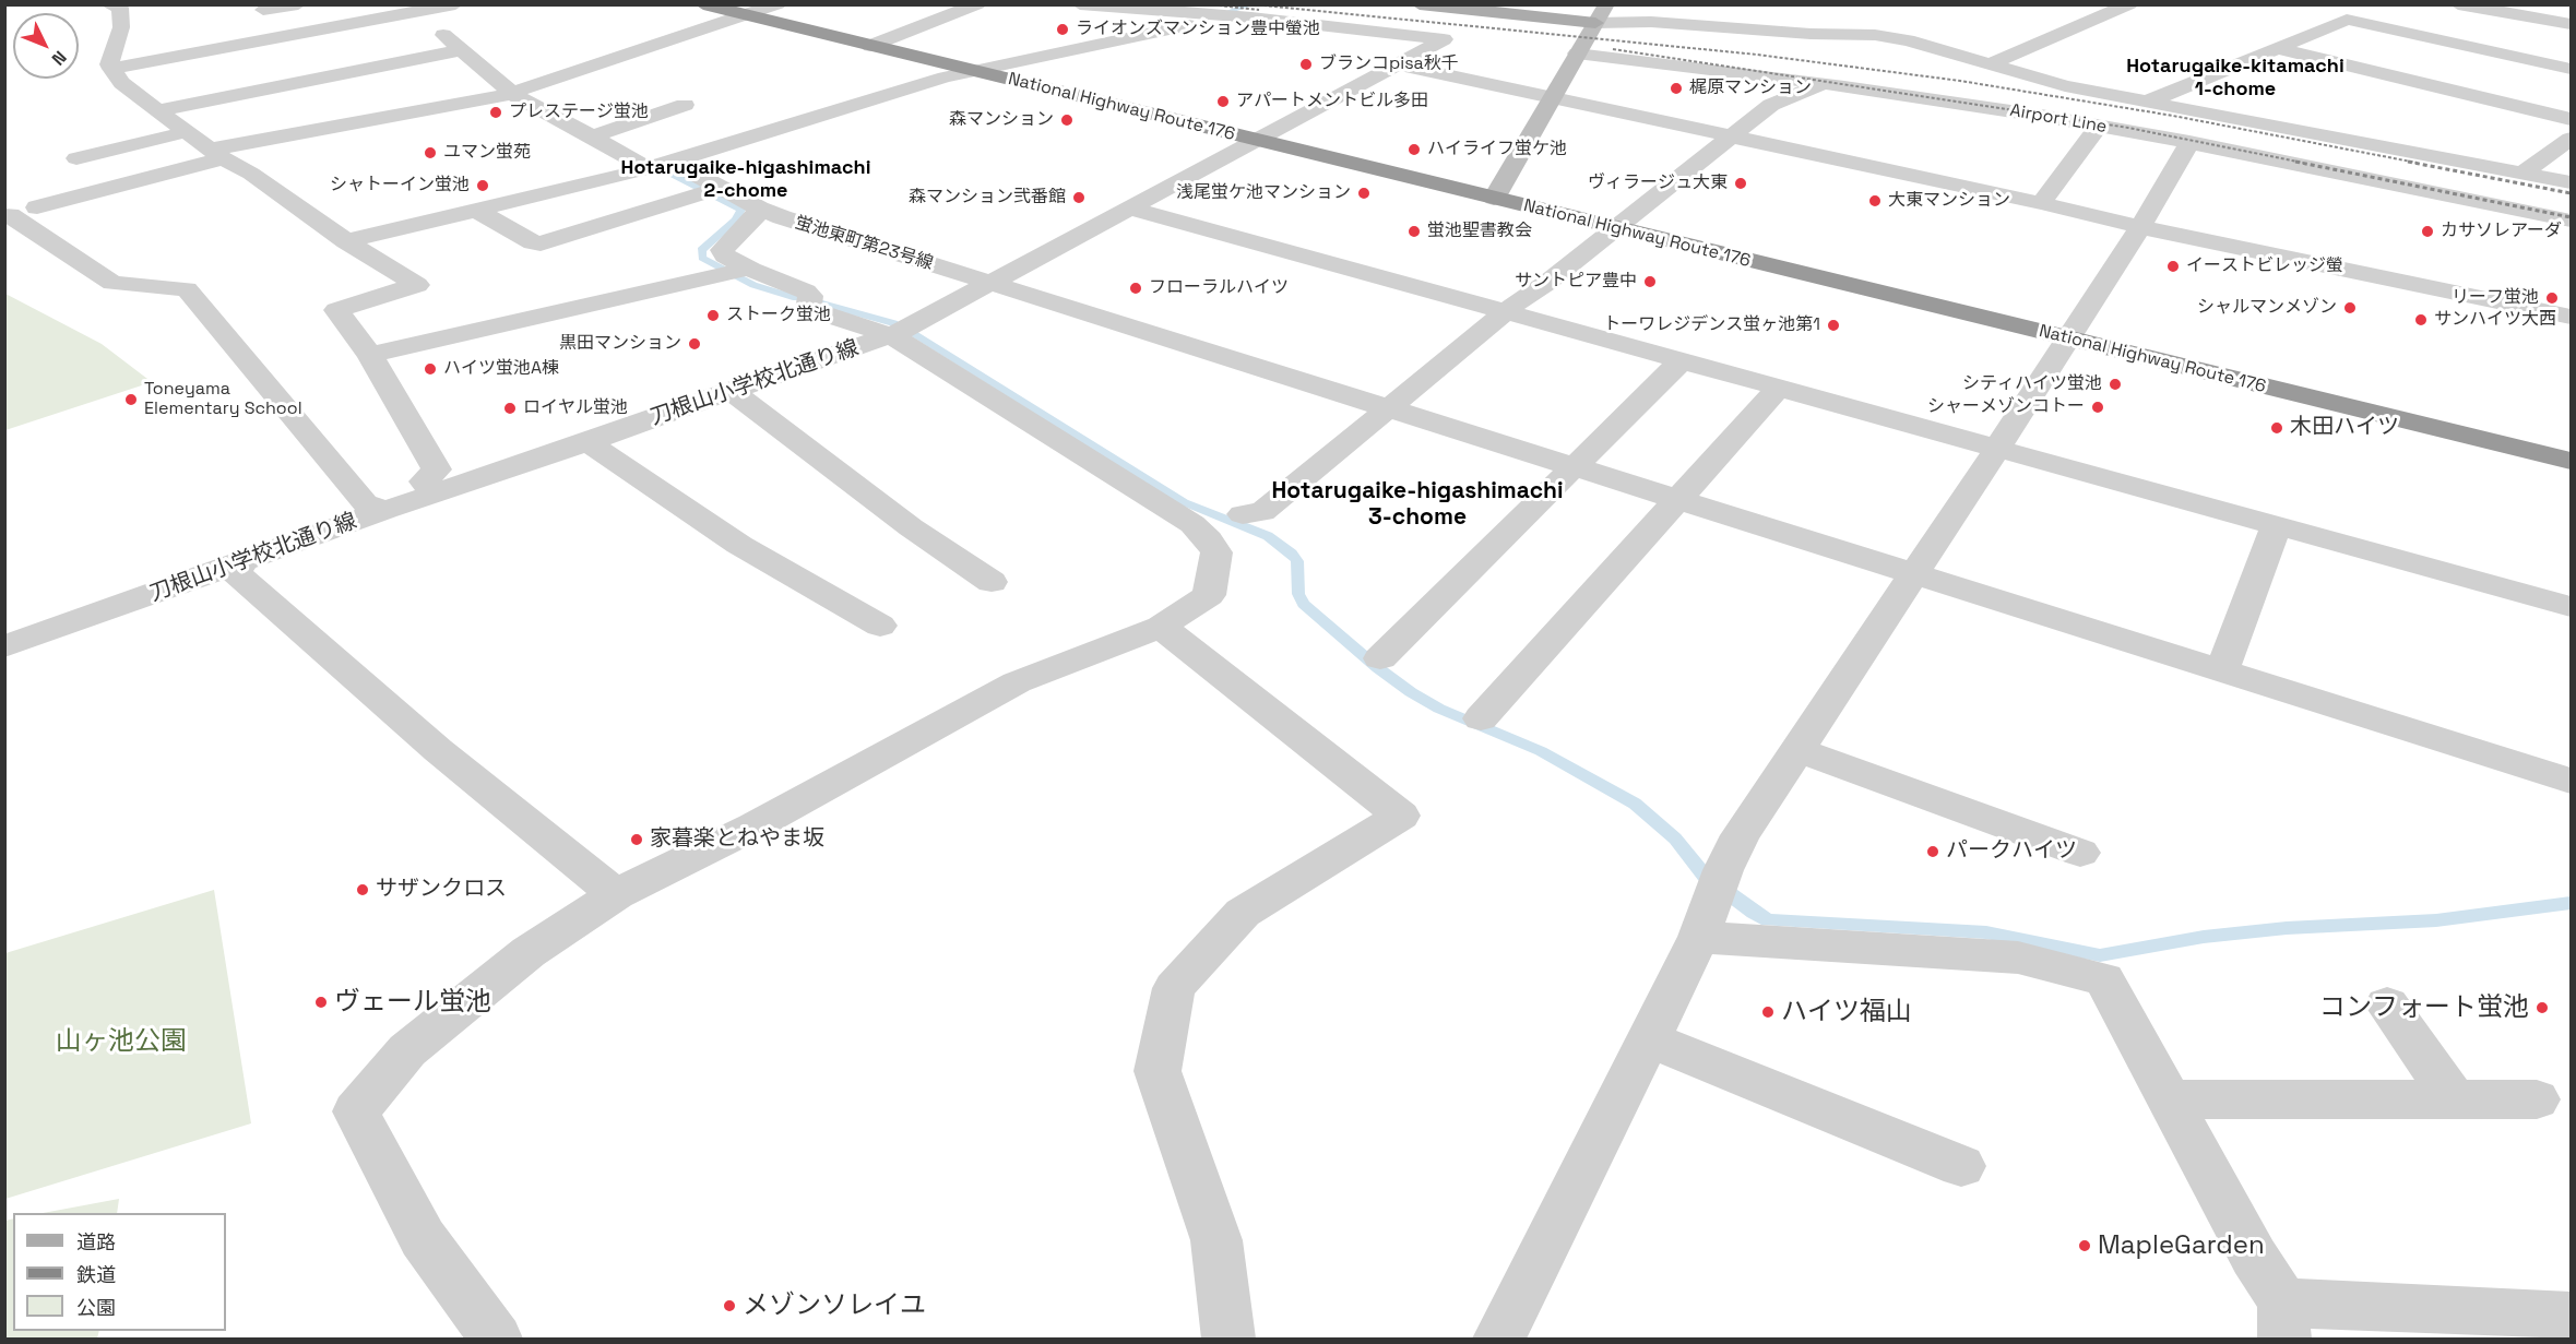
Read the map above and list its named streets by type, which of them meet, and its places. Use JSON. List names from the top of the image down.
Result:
{
  "streets": {
    "highway": ["National Highway Route 176"],
    "street": ["Airport Line", "蛍池東町第23号線", "刀根山小学校北通り線"]
  },
  "crossings": [
    ["National Highway Route 176", "刀根山小学校北通り線"],
    ["蛍池東町第23号線", "刀根山小学校北通り線"]
  ],
  "districts": ["Hotarugaike-kitamachi 1-chome", "Hotarugaike-higashimachi 2-chome", "Hotarugaike-higashimachi 3-chome"],
  "parks": ["山ヶ池公園"],
  "places": [
    "ライオンズマンション豊中螢池",
    "ブランコpisa秋千",
    "梶原マンション",
    "アパートメントビル多田",
    "プレステージ蛍池",
    "森マンション",
    "ハイライフ蛍ケ池",
    "ユマン蛍苑",
    "ヴィラージュ大東",
    "シャトーイン蛍池",
    "浅尾蛍ケ池マンション",
    "森マンション弐番館",
    "大東マンション",
    "蛍池聖書教会",
    "カサソレアーダ",
    "イーストビレッジ螢",
    "サントピア豊中",
    "フローラルハイツ",
    "リーフ蛍池",
    "シャルマンメゾン",
    "ストーク蛍池",
    "サンハイツ大西",
    "トーワレジデンス蛍ヶ池第1",
    "黒田マンション",
    "ハイツ蛍池A棟",
    "シティハイツ蛍池",
    "Toneyama Elementary School",
    "シャーメゾンコトー",
    "ロイヤル蛍池",
    "木田ハイツ",
    "家暮楽とねやま坂",
    "パークハイツ",
    "サザンクロス",
    "ヴェール蛍池",
    "コンフォート蛍池",
    "ハイツ福山",
    "MapleGarden",
    "メゾンソレイユ"
  ],
  "legend": ["道路", "鉄道", "公園"],
  "north": "bottom right"
}
